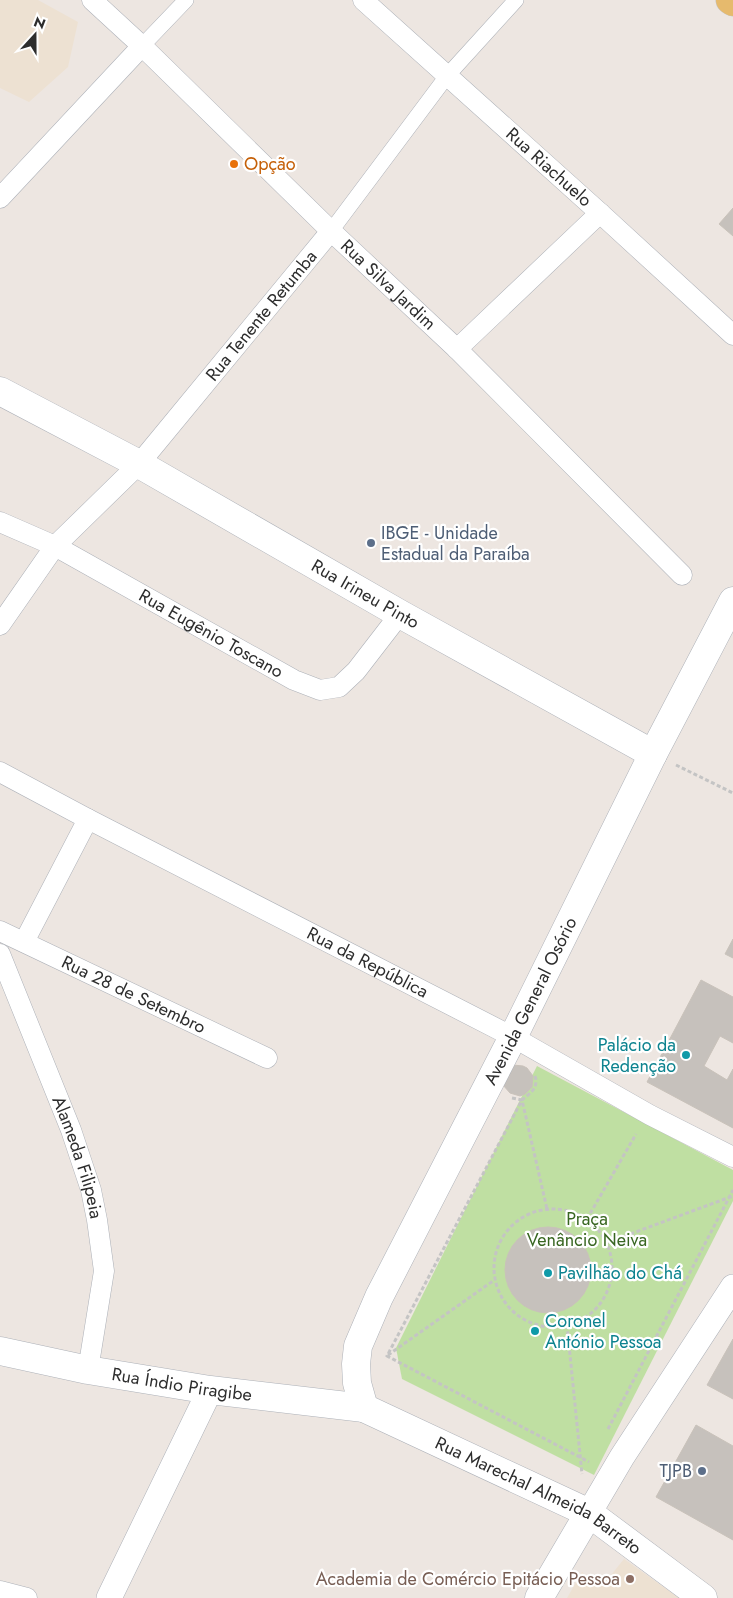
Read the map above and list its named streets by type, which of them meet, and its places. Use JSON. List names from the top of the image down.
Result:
{
  "streets": {
    "main road": [
      "Rua Irineu Pinto",
      "Avenida General Osório",
      "Rua Índio Piragibe",
      "Rua Marechal Almeida Barreto"
    ],
    "street": [
      "Rua Riachuelo",
      "Rua Silva Jardim",
      "Rua Tenente Retumba",
      "Rua Eugênio Toscano",
      "Rua da República",
      "Rua 28 de Setembro",
      "Alameda Filipeia"
    ]
  },
  "crossings": [
    ["Rua Riachuelo", "Rua Tenente Retumba"],
    ["Rua Silva Jardim", "Rua Tenente Retumba"],
    ["Rua Tenente Retumba", "Rua Irineu Pinto"],
    ["Rua Tenente Retumba", "Rua Eugênio Toscano"],
    ["Rua Irineu Pinto", "Rua Eugênio Toscano"],
    ["Rua Irineu Pinto", "Avenida General Osório"],
    ["Rua da República", "Avenida General Osório"],
    ["Avenida General Osório", "Rua Índio Piragibe"],
    ["Avenida General Osório", "Rua Marechal Almeida Barreto"],
    ["Alameda Filipeia", "Rua Índio Piragibe"],
    ["Rua Índio Piragibe", "Rua Marechal Almeida Barreto"]
  ],
  "parks": ["Praça Venâncio Neiva"],
  "places": [
    "Opção",
    "IBGE - Unidade Estadual da Paraíba",
    "Palácio da Redenção",
    "Pavilhão do Chá",
    "Coronel António Pessoa",
    "TJPB",
    "Academia de Comércio Epitácio Pessoa"
  ],
  "north": "top"
}
